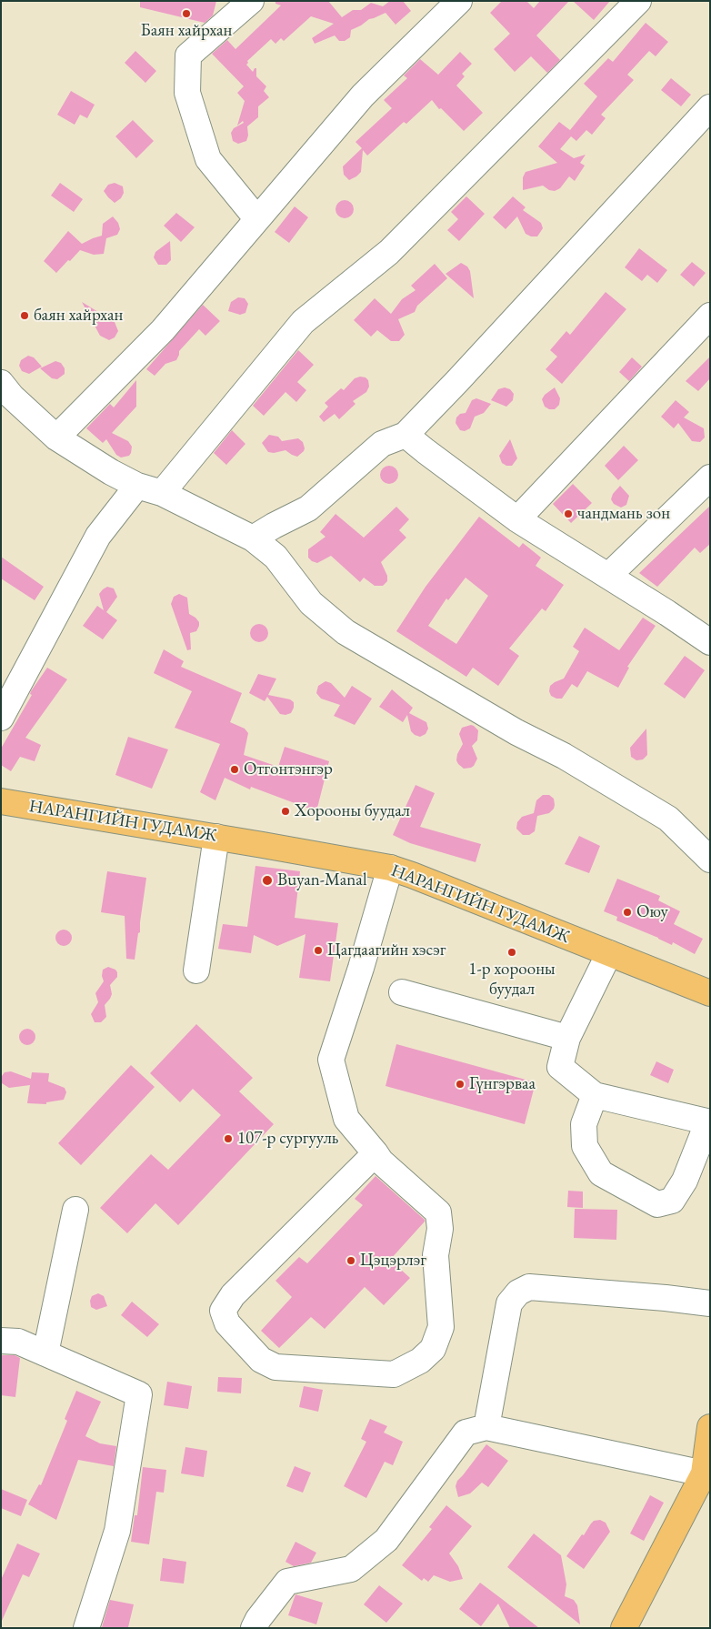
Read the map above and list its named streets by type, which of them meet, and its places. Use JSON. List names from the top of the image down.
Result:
{
  "streets": {
    "main road": ["НАРАНГИЙН ГУДАМЖ"]
  },
  "places": [
    "Баян хайрхан",
    "баян хайрхан",
    "чандмань зон",
    "Отгонтэнгэр",
    "Хорооны буудал",
    "Buyan-Manal",
    "Оюу",
    "Цагдаагийн хэсэг",
    "1-р хорооны буудал",
    "Гүнгэрваа",
    "107-р сургууль",
    "Цэцэрлэг"
  ]
}
